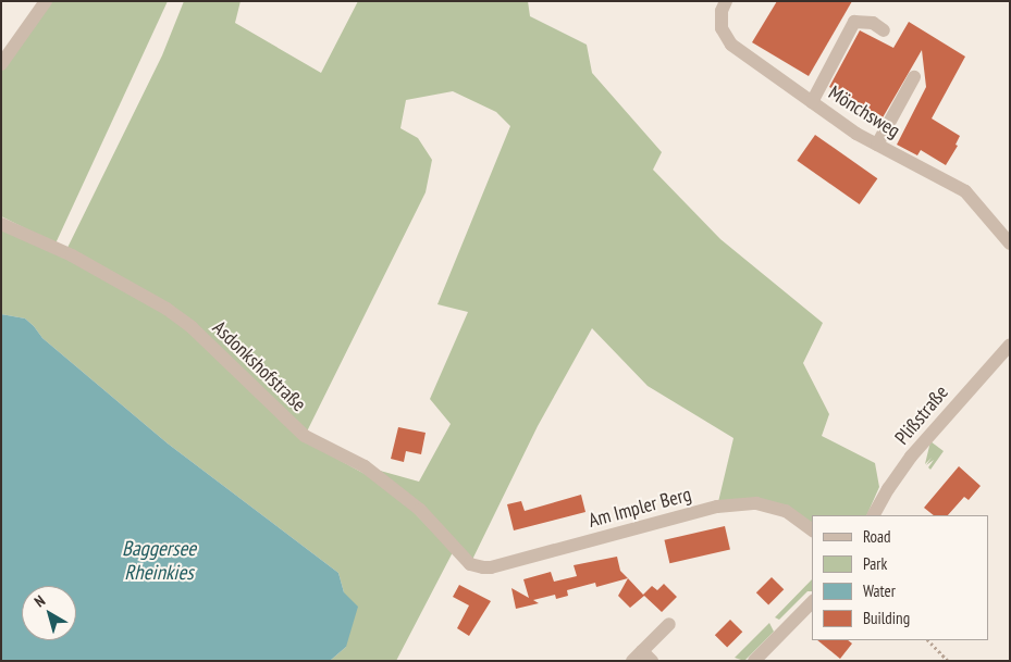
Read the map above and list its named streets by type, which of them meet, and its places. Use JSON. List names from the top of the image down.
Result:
{
  "streets": {
    "street": [
      "Mönchsweg",
      "Asdonkshofstraße",
      "Plißstraße",
      "Am Impler Berg"
    ]
  },
  "crossings": [
    ["Asdonkshofstraße", "Am Impler Berg"]
  ],
  "water": ["Baggersee Rheinkies"],
  "legend": [
    "Road",
    "Park",
    "Water",
    "Building"
  ],
  "north": "top left"
}
